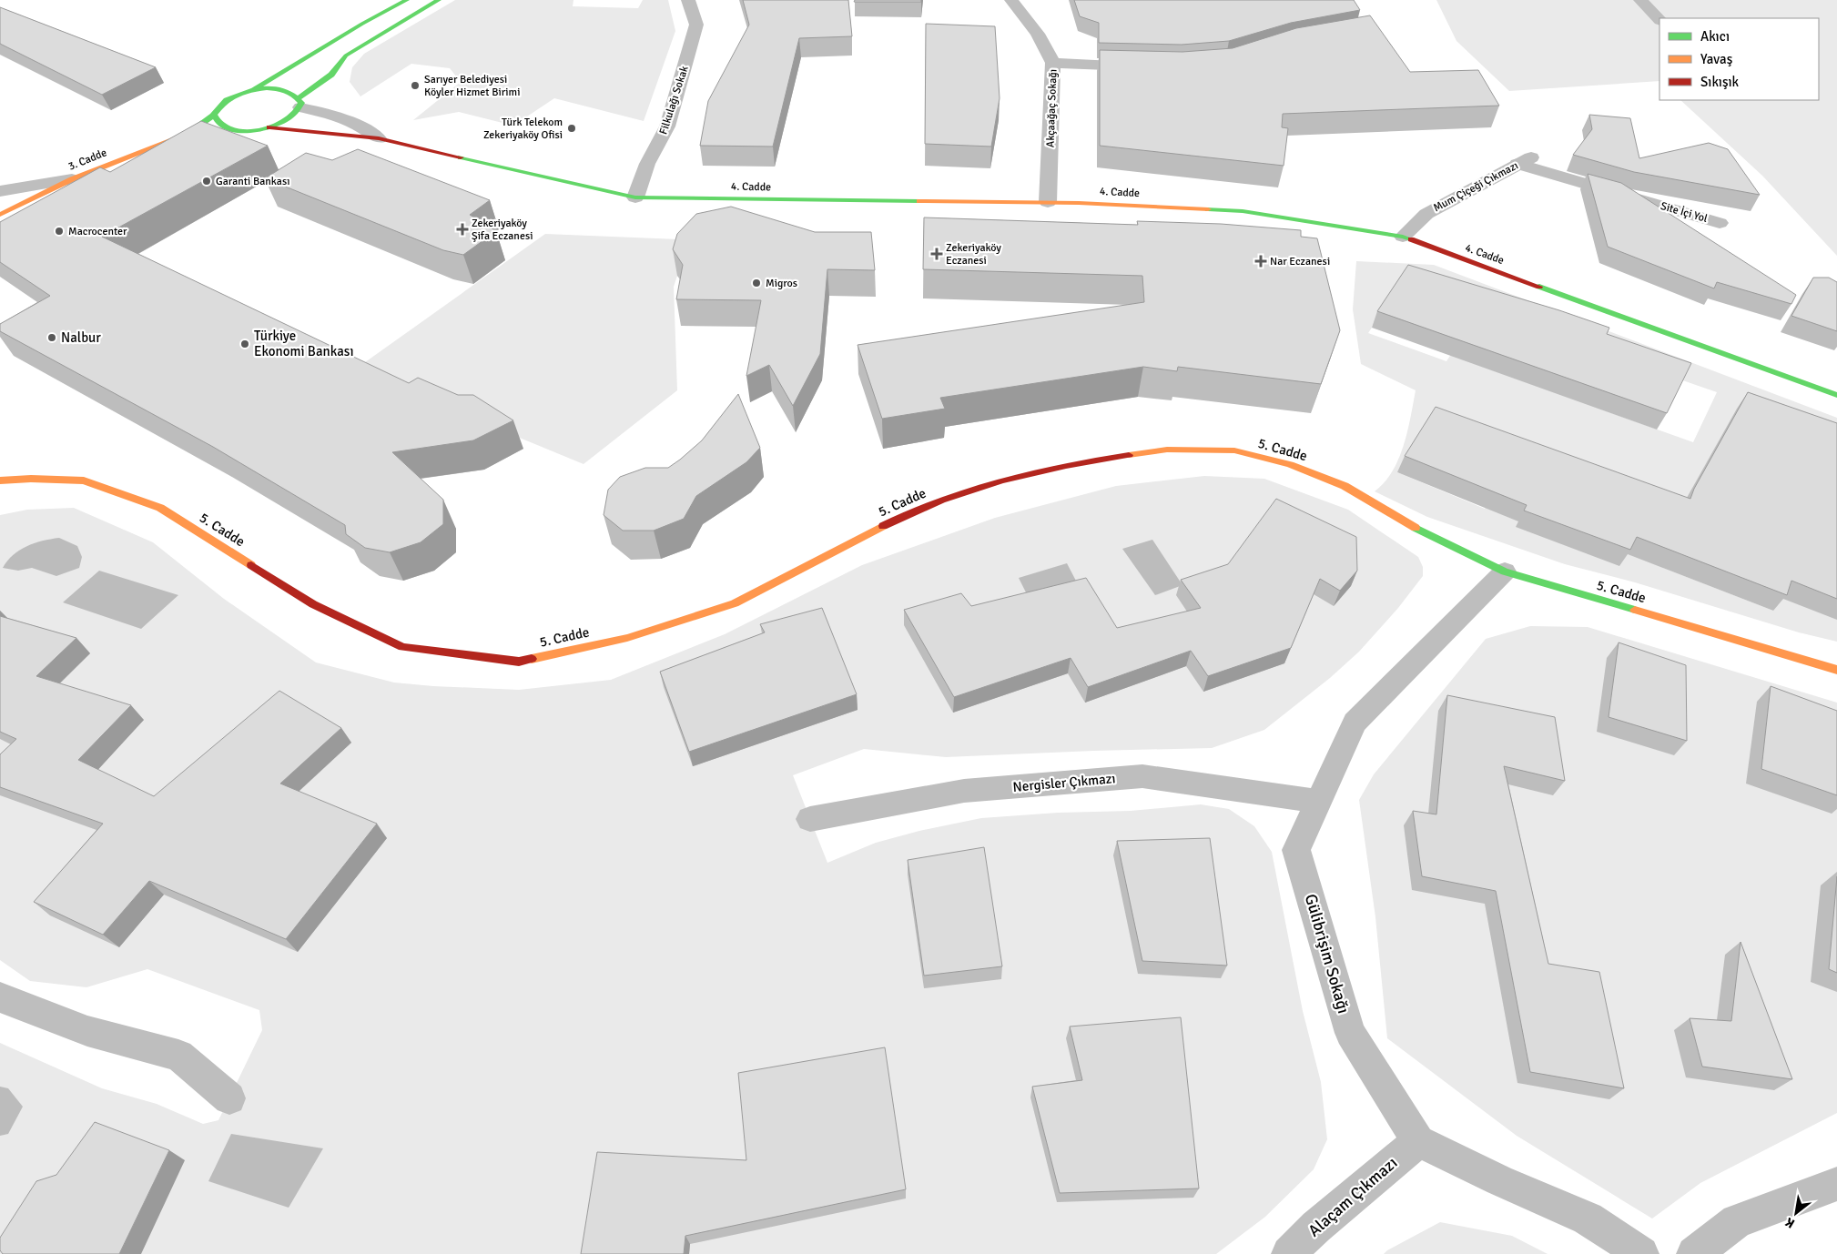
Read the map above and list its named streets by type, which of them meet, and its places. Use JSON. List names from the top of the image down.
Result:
{
  "streets": {
    "street": [
      "Filkulağı Sokak",
      "Akçaağaç Sokağı",
      "3. Cadde",
      "4. Cadde",
      "Mum Çiçeği Çıkmazı",
      "Site İçi Yol",
      "5. Cadde",
      "Nergisler Çıkmazı",
      "Gülibrişim Sokağı",
      "Alaçam Çıkmazı"
    ]
  },
  "crossings": [
    ["Filkulağı Sokak", "4. Cadde"],
    ["Akçaağaç Sokağı", "4. Cadde"],
    ["4. Cadde", "Mum Çiçeği Çıkmazı"],
    ["Mum Çiçeği Çıkmazı", "Site İçi Yol"],
    ["5. Cadde", "Gülibrişim Sokağı"],
    ["Nergisler Çıkmazı", "Gülibrişim Sokağı"],
    ["Gülibrişim Sokağı", "Alaçam Çıkmazı"]
  ],
  "places": {
    "other": [
      "Sarıyer Belediyesi Köyler Hizmet Birimi",
      "Türk Telekom Zekeriyaköy Ofisi",
      "Garanti Bankası",
      "Macrocenter",
      "Migros",
      "Nalbur",
      "Türkiye Ekonomi Bankası"
    ],
    "health": ["Zekeriyaköy Şifa Eczanesi", "Zekeriyaköy Eczanesi", "Nar Eczanesi"]
  },
  "legend": ["Akıcı", "Yavaş", "Sıkışık"],
  "north": "bottom left"
}
